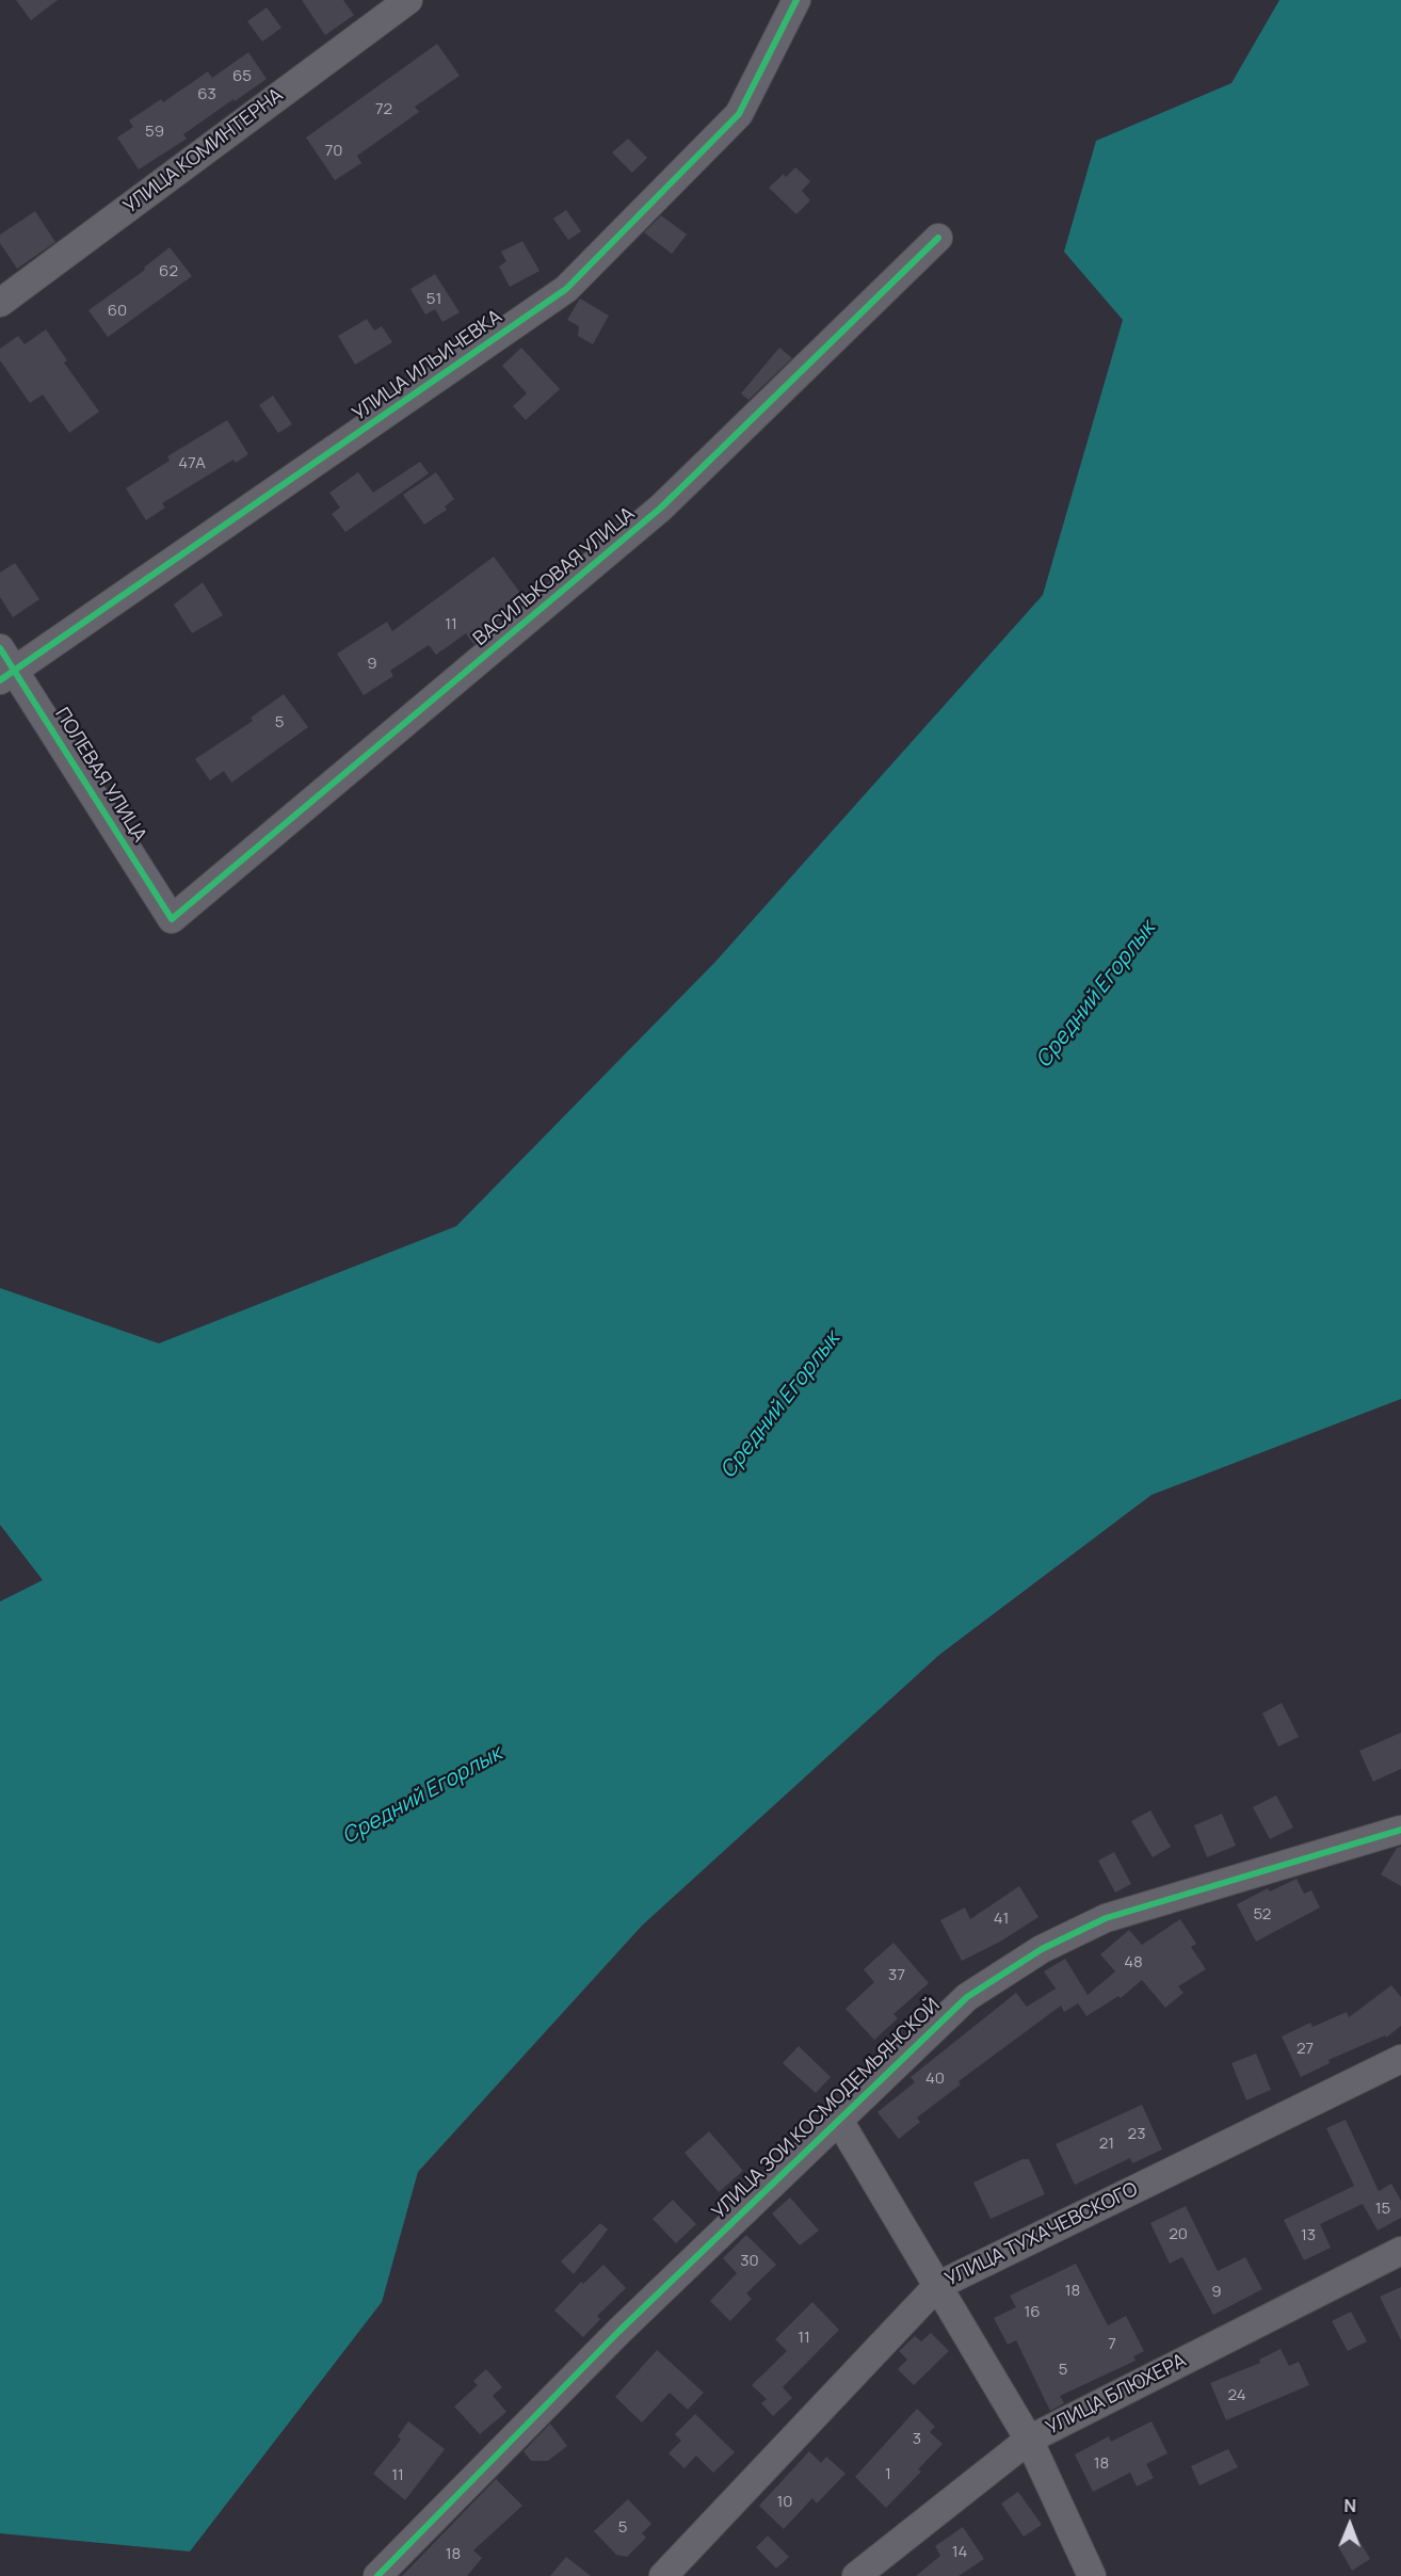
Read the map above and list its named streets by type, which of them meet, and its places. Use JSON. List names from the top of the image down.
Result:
{
  "streets": {
    "street": [
      "УЛИЦА КОМИНТЕРНА",
      "УЛИЦА ИЛЬИЧЕВКА",
      "ВАСИЛЬКОВАЯ УЛИЦА",
      "ПОЛЕВАЯ УЛИЦА",
      "УЛИЦА ЗОИ КОСМОДЕМЬЯНСКОЙ",
      "УЛИЦА ТУХАЧЕВСКОГО",
      "УЛИЦА БЛЮХЕРА"
    ]
  },
  "crossings": [
    ["УЛИЦА ИЛЬИЧЕВКА", "ПОЛЕВАЯ УЛИЦА"],
    ["ВАСИЛЬКОВАЯ УЛИЦА", "ПОЛЕВАЯ УЛИЦА"]
  ],
  "water": ["Средний Егорлык"],
  "house_numbers": [
    "65",
    "63",
    "72",
    "59",
    "70",
    "62",
    "51",
    "60",
    "47А",
    "11",
    "9",
    "5",
    "52",
    "41",
    "48",
    "37",
    "27",
    "40",
    "23",
    "21",
    "15",
    "20",
    "13",
    "30",
    "18",
    "9",
    "16",
    "11",
    "7",
    "5",
    "24",
    "3",
    "18",
    "1",
    "11",
    "10",
    "5",
    "14",
    "18"
  ],
  "north": "top"
}
